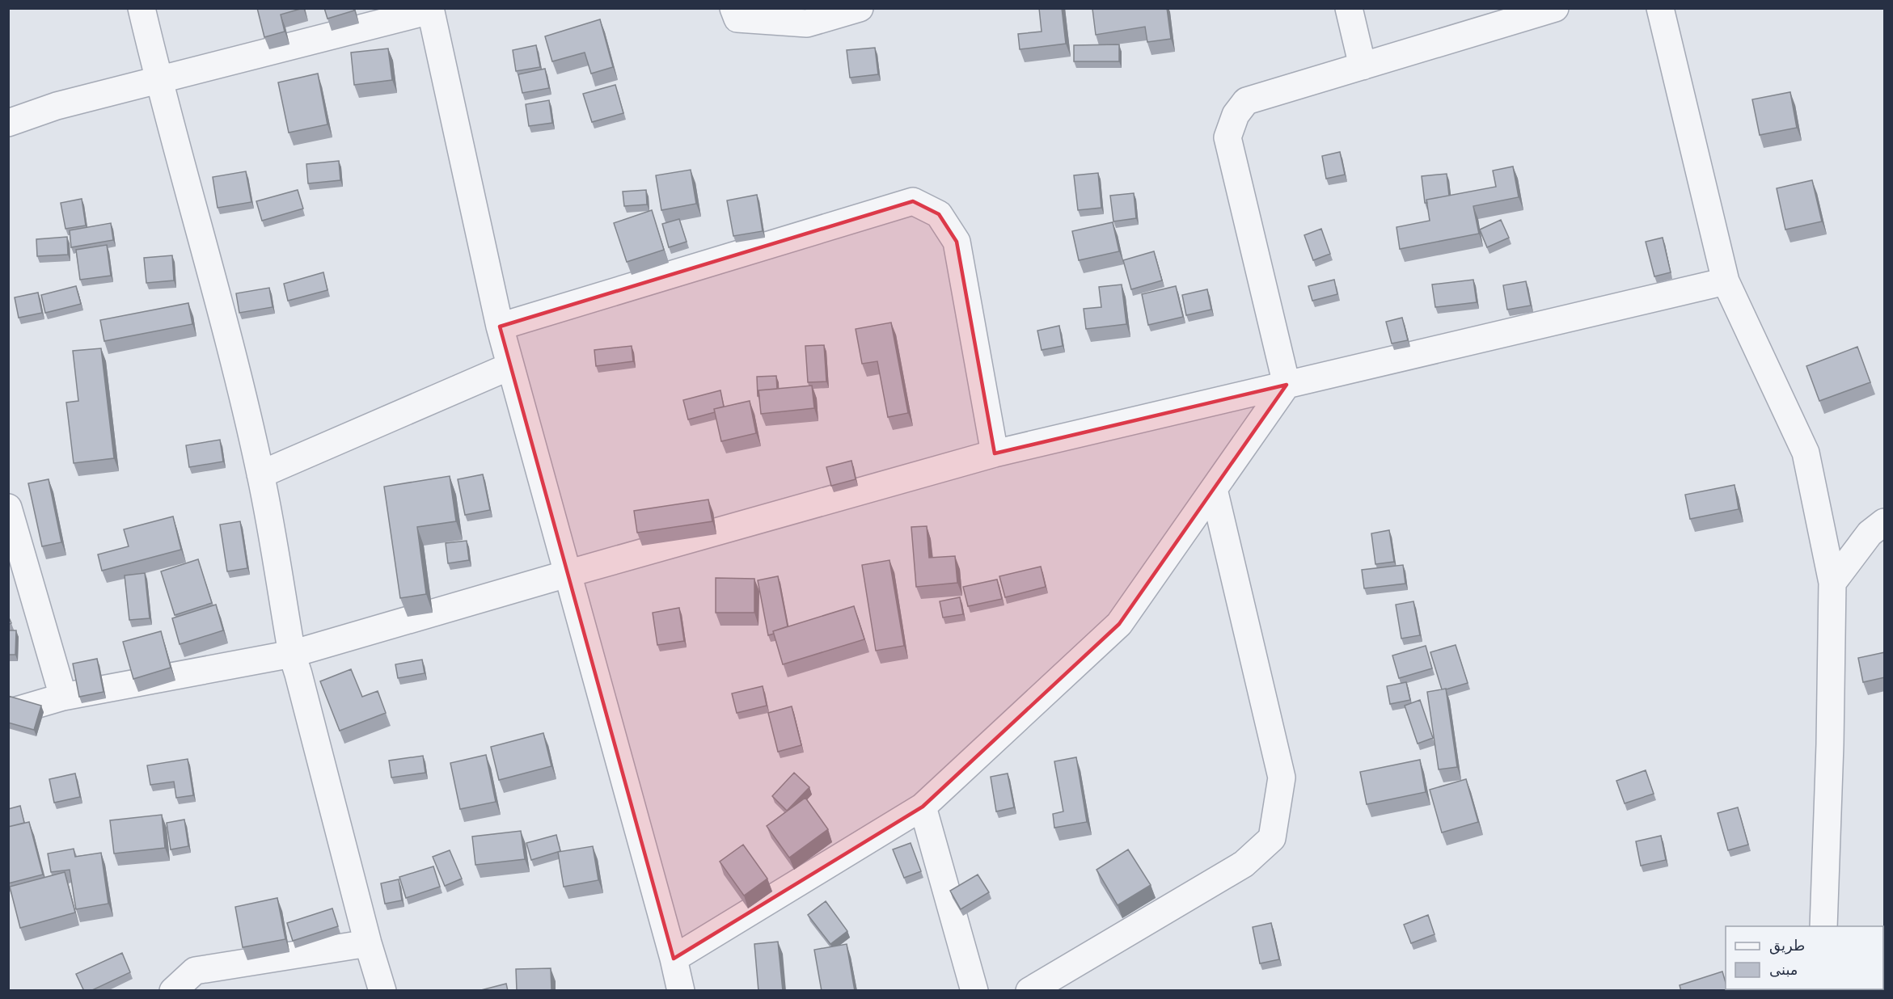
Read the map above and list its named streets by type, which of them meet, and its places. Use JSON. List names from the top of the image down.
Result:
{
  "legend": ["طريق", "مبنى"]
}
